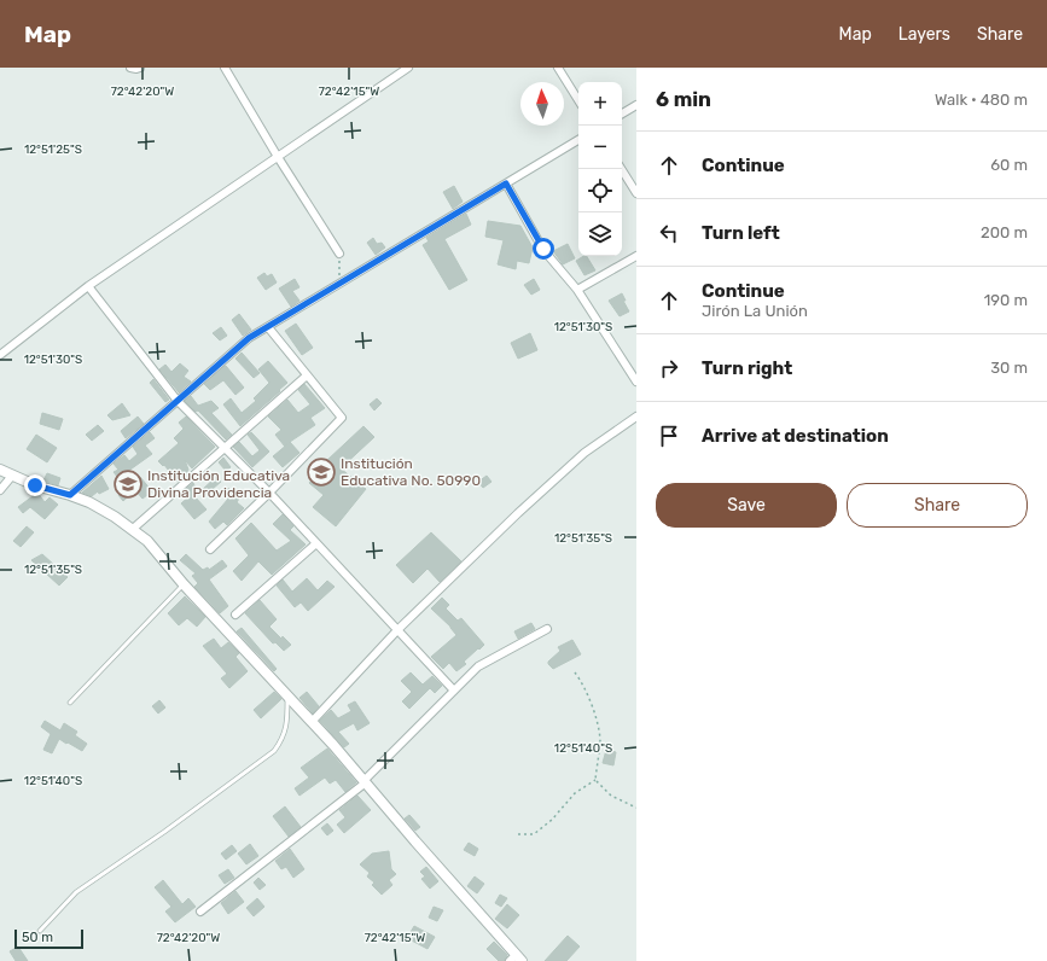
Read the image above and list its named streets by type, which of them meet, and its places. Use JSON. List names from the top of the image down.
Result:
{
  "places": {
    "school or university": ["Institución Educativa No. 50990", "Institución Educativa Divina Providencia"]
  },
  "scale_bar": "50 m",
  "north": "top",
  "page": {
    "header": "Map",
    "nav": ["Map", "Layers", "Share"],
    "heading": ["6 min", "Walk · 480 m"],
    "map_buttons": ["+", "−"],
    "list": [
      ["Continue", "60 m"],
      ["Turn left", "200 m"],
      ["Continue", "Jirón La Unión", "190 m"],
      ["Turn right", "30 m"],
      "Arrive at destination"
    ],
    "buttons": ["Save", "Share"],
    "scale": "50 m"
  },
  "coordinates": [
    "72°42'20\"W",
    "72°42'15\"W",
    "12°51'25\"S",
    "12°51'30\"S",
    "12°51'35\"S",
    "12°51'40\"S"
  ]
}
